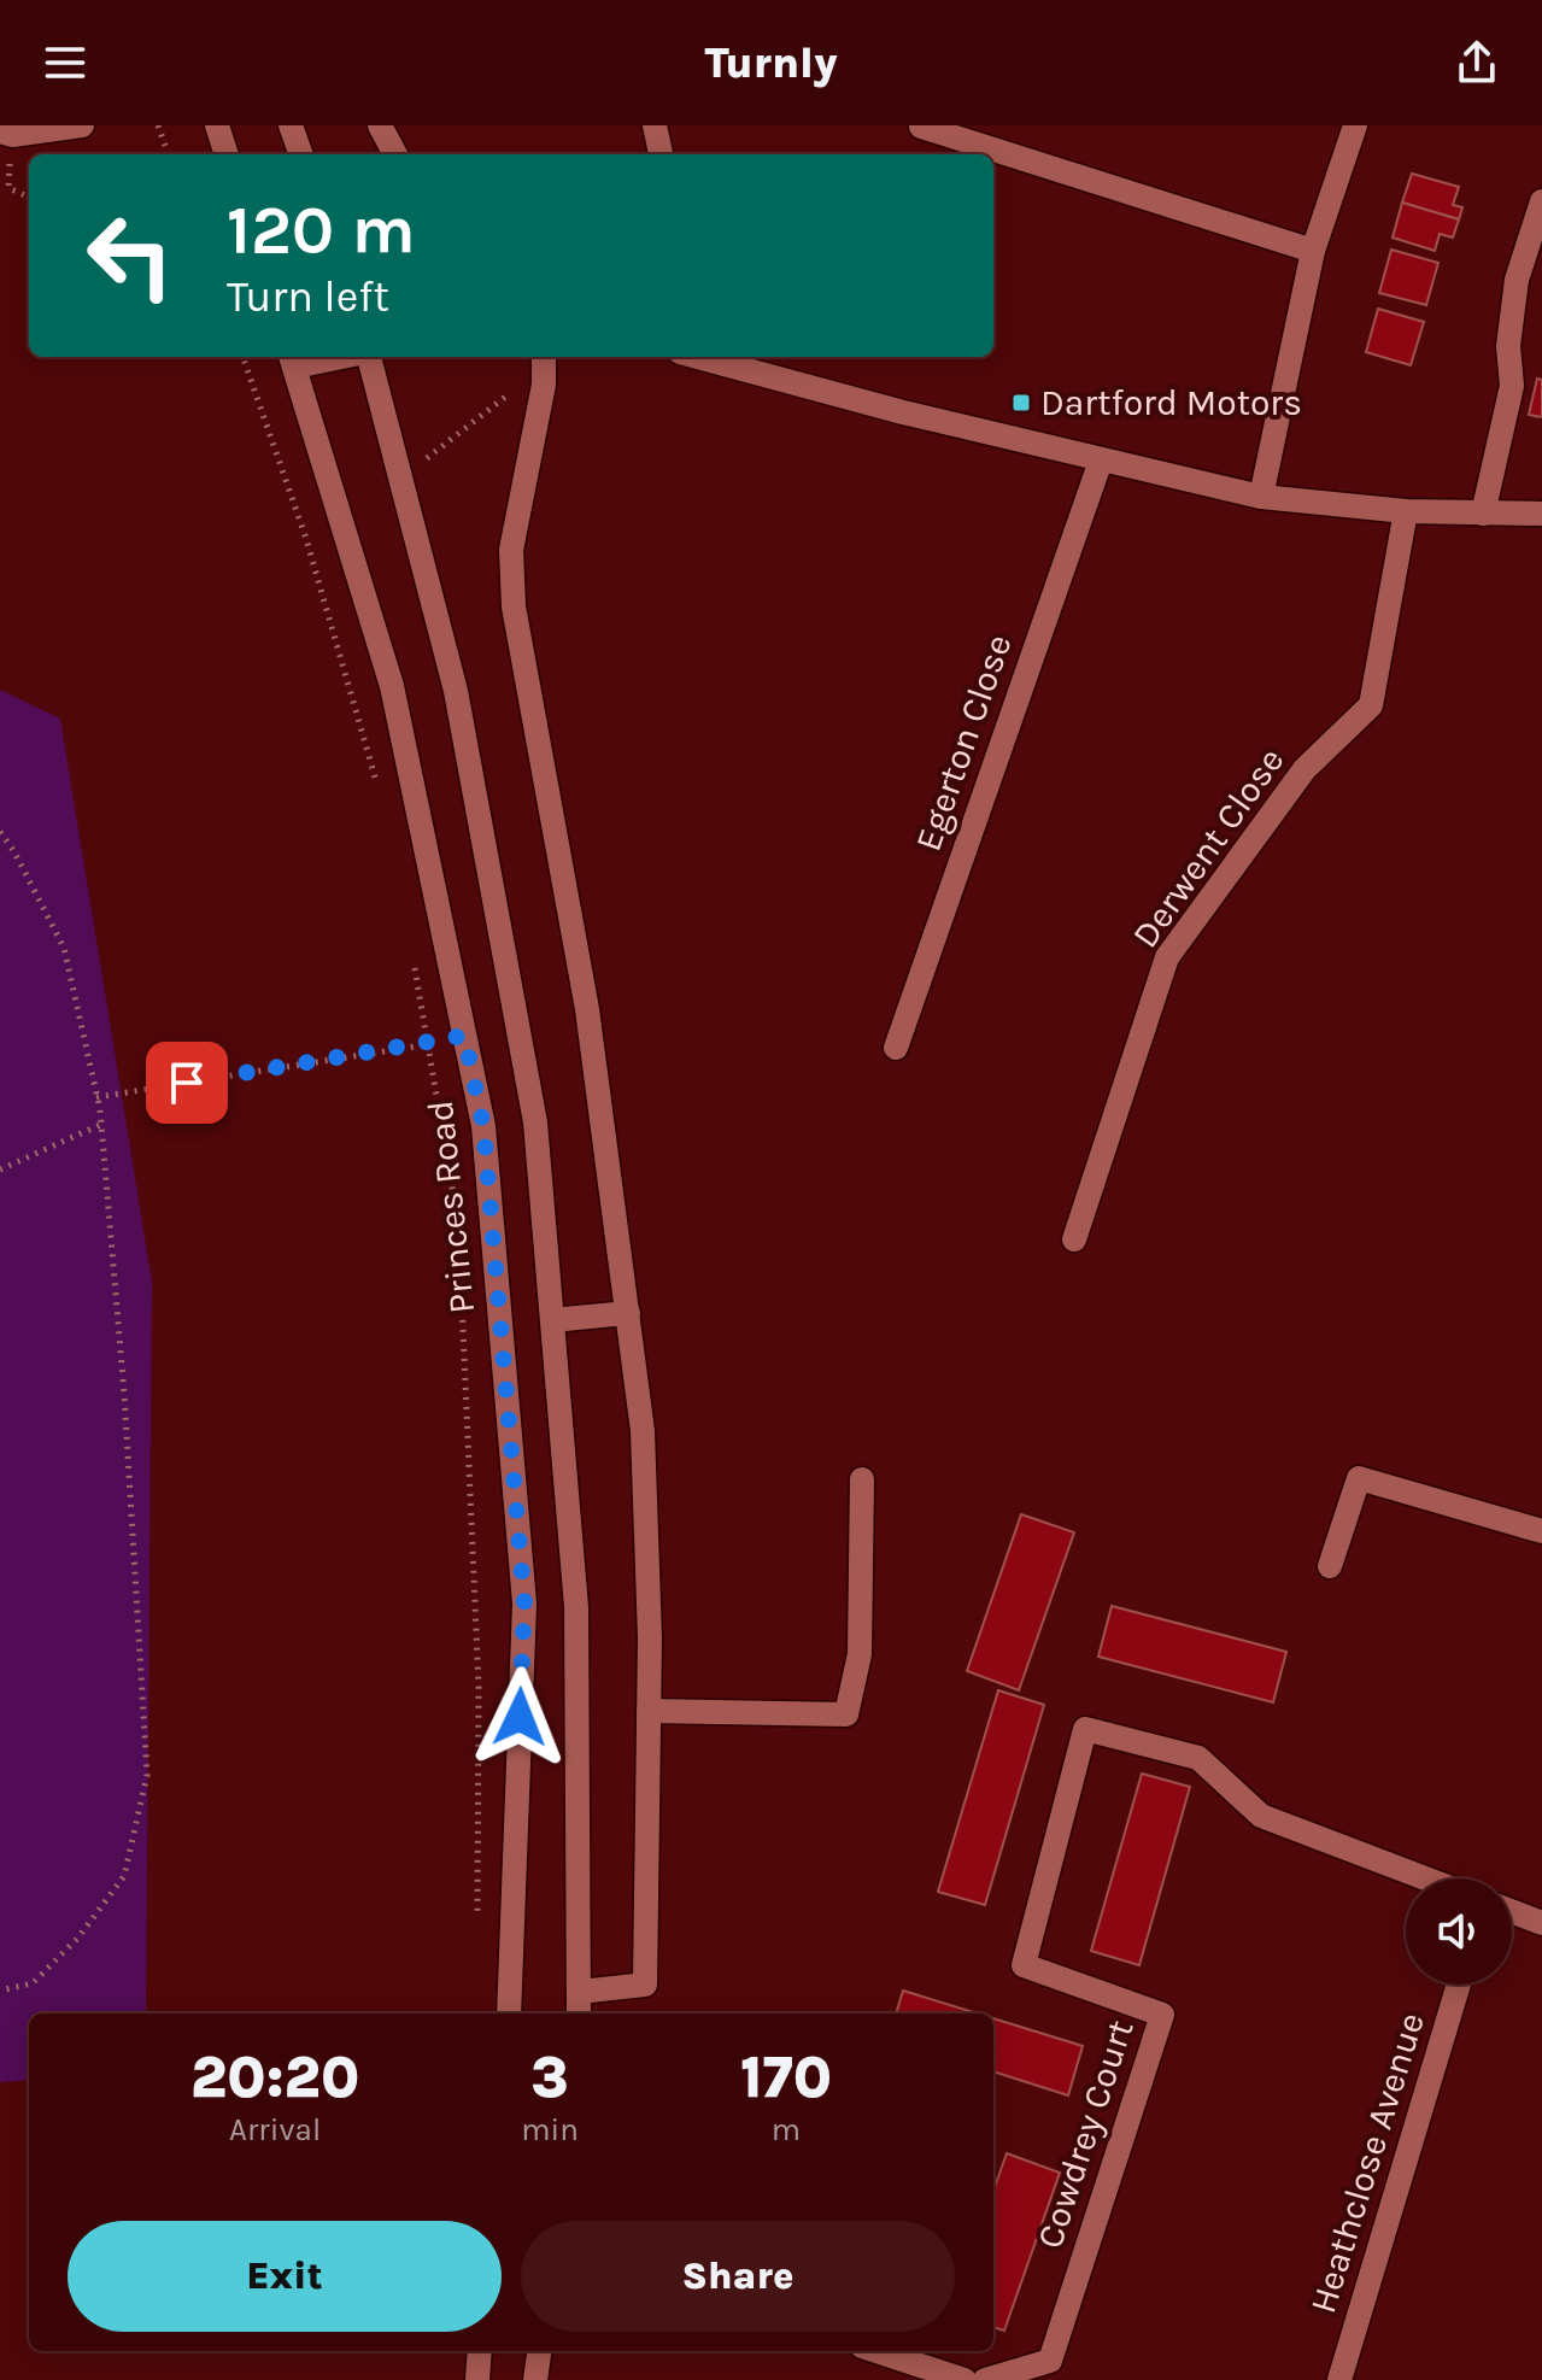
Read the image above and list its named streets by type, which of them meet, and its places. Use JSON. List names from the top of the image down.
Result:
{
  "streets": {
    "street": [
      "Egerton Close",
      "Derwent Close",
      "Princes Road",
      "Cowdrey Court",
      "Heathclose Avenue"
    ]
  },
  "places": {
    "transit": ["Dartford Motors"]
  },
  "page": {
    "header": "Turnly",
    "turn": ["120 m", "Turn left"],
    "eta": [
      "20:20",
      "Arrival",
      "3",
      "min",
      "170",
      "m"
    ],
    "buttons": ["Exit", "Share"]
  }
}
